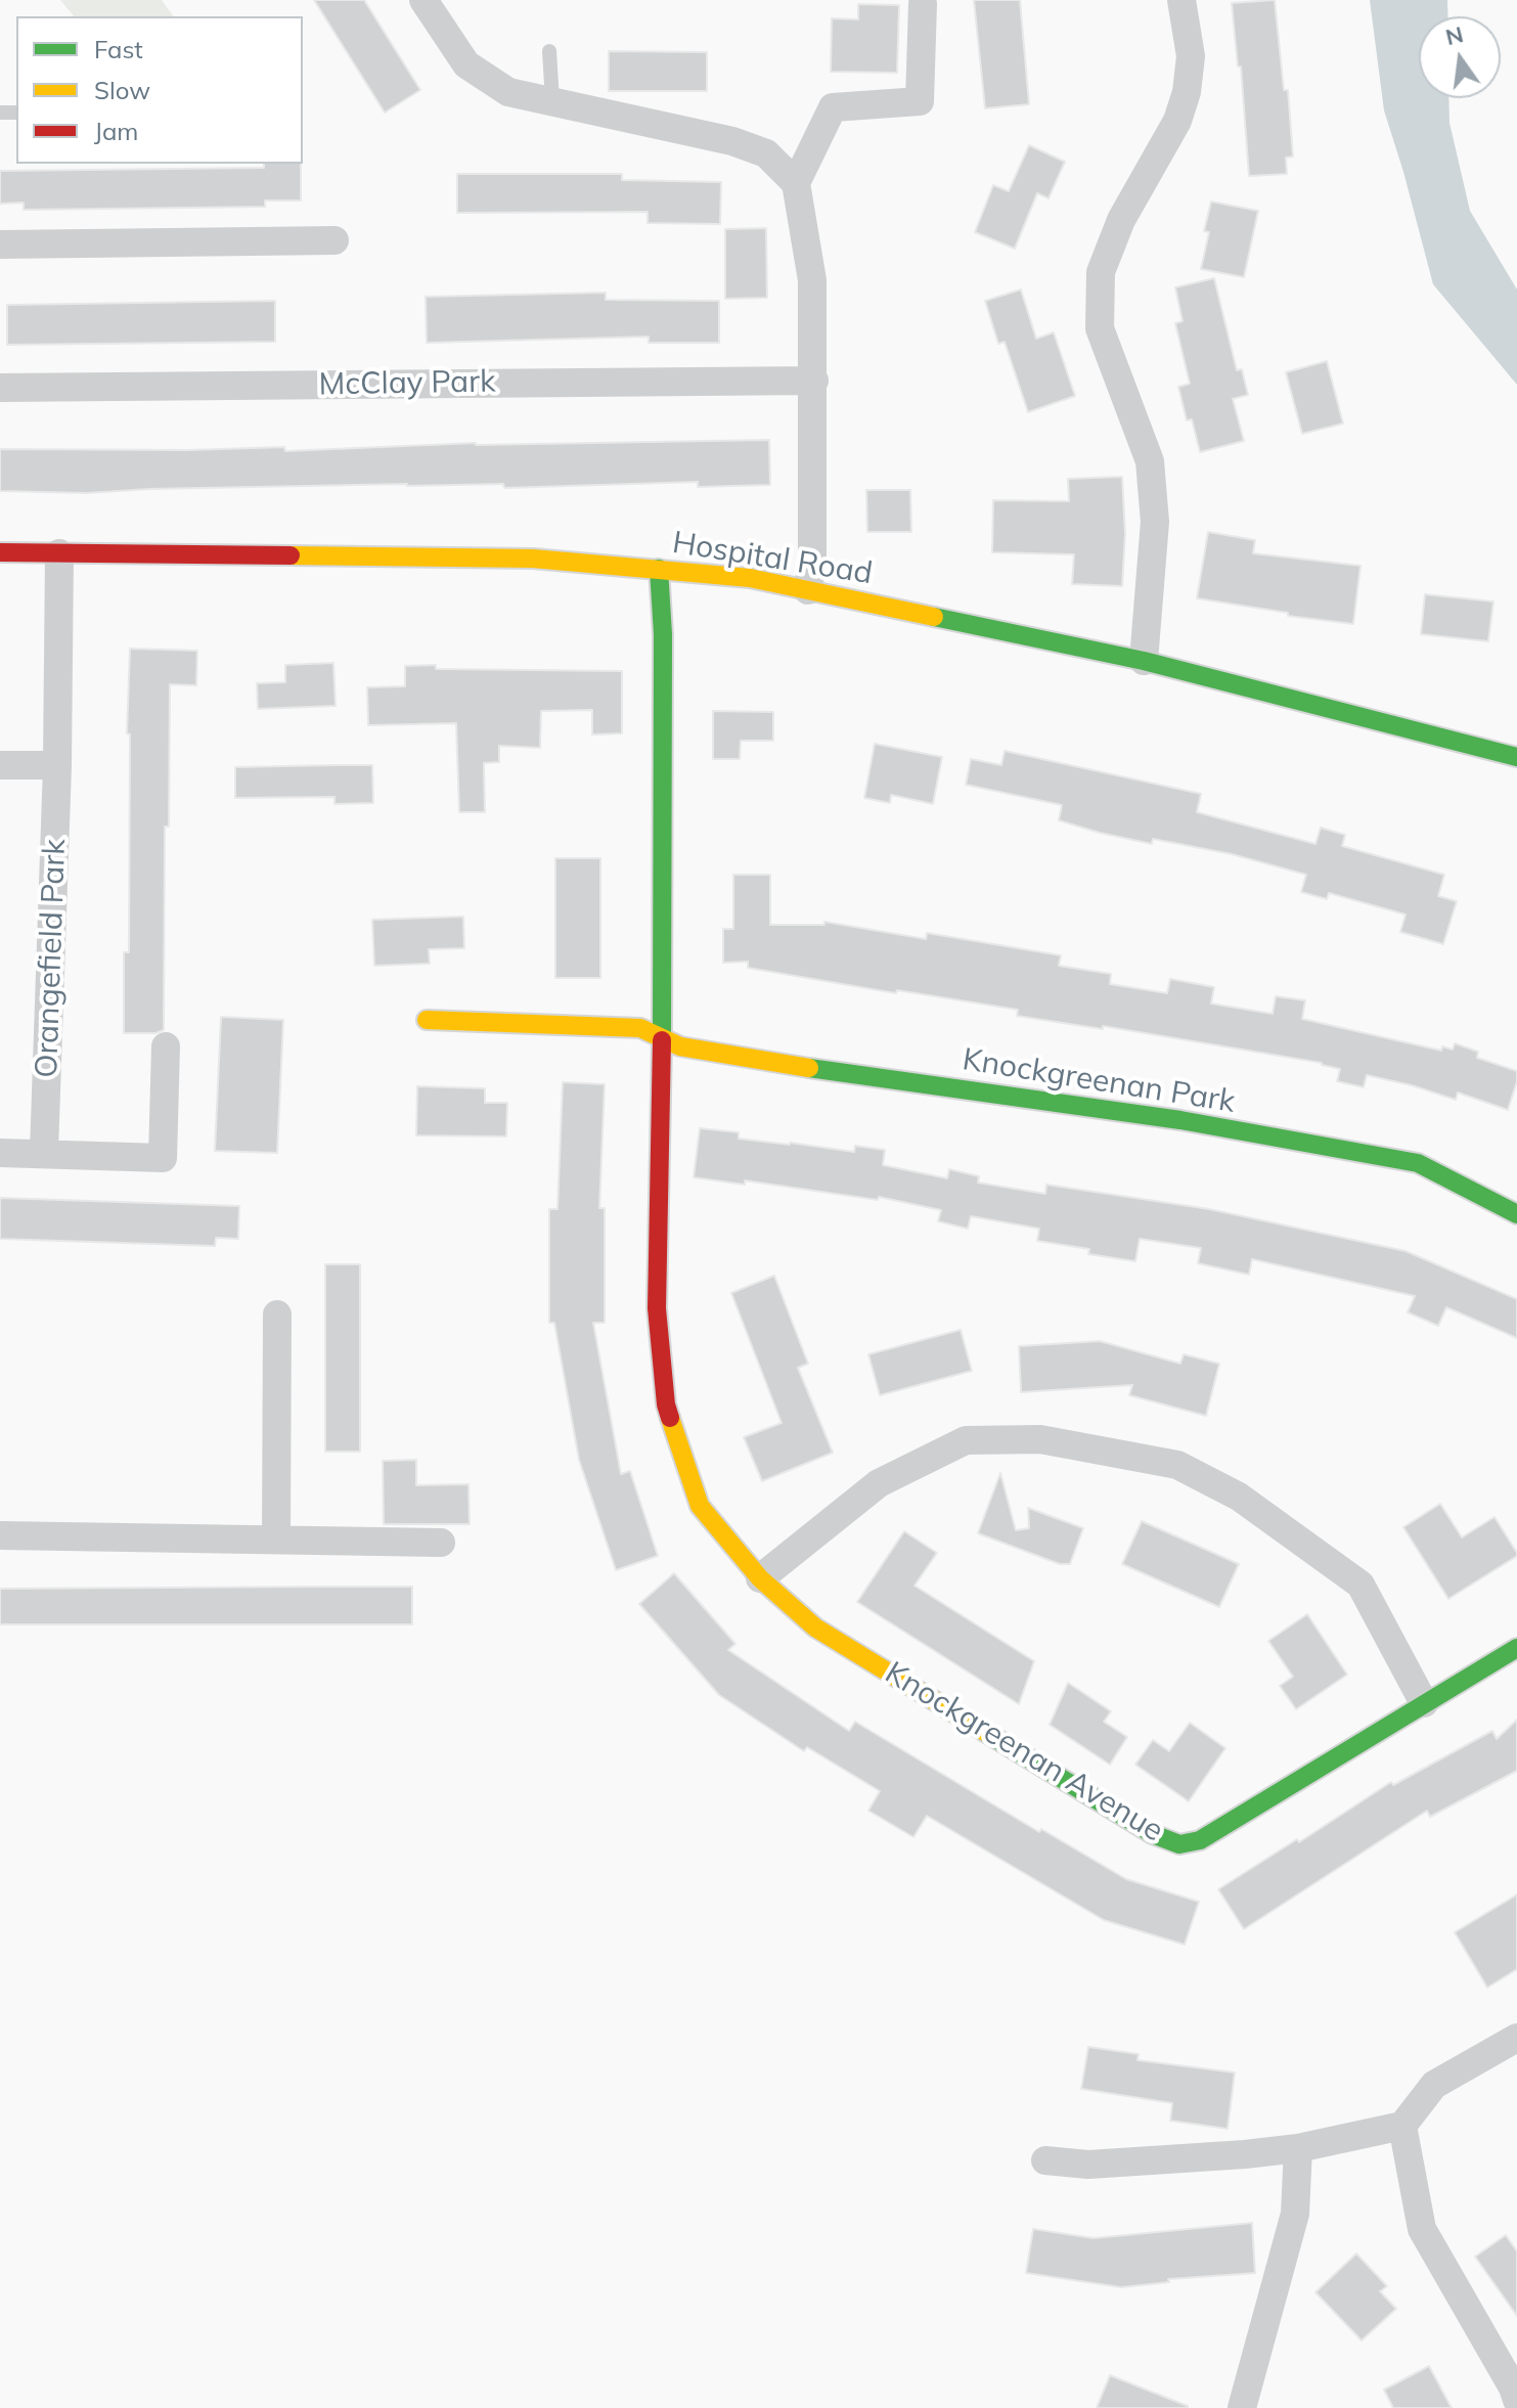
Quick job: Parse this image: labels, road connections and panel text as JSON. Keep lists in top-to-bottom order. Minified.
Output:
{"streets":{"street":["McClay Park","Hospital Road","Orangefield Park","Knockgreenan Park","Knockgreenan Avenue"]},"crossings":[["Hospital Road","Orangefield Park"],["Knockgreenan Park","Knockgreenan Avenue"]],"legend":["Fast","Slow","Jam"],"north":"top"}
